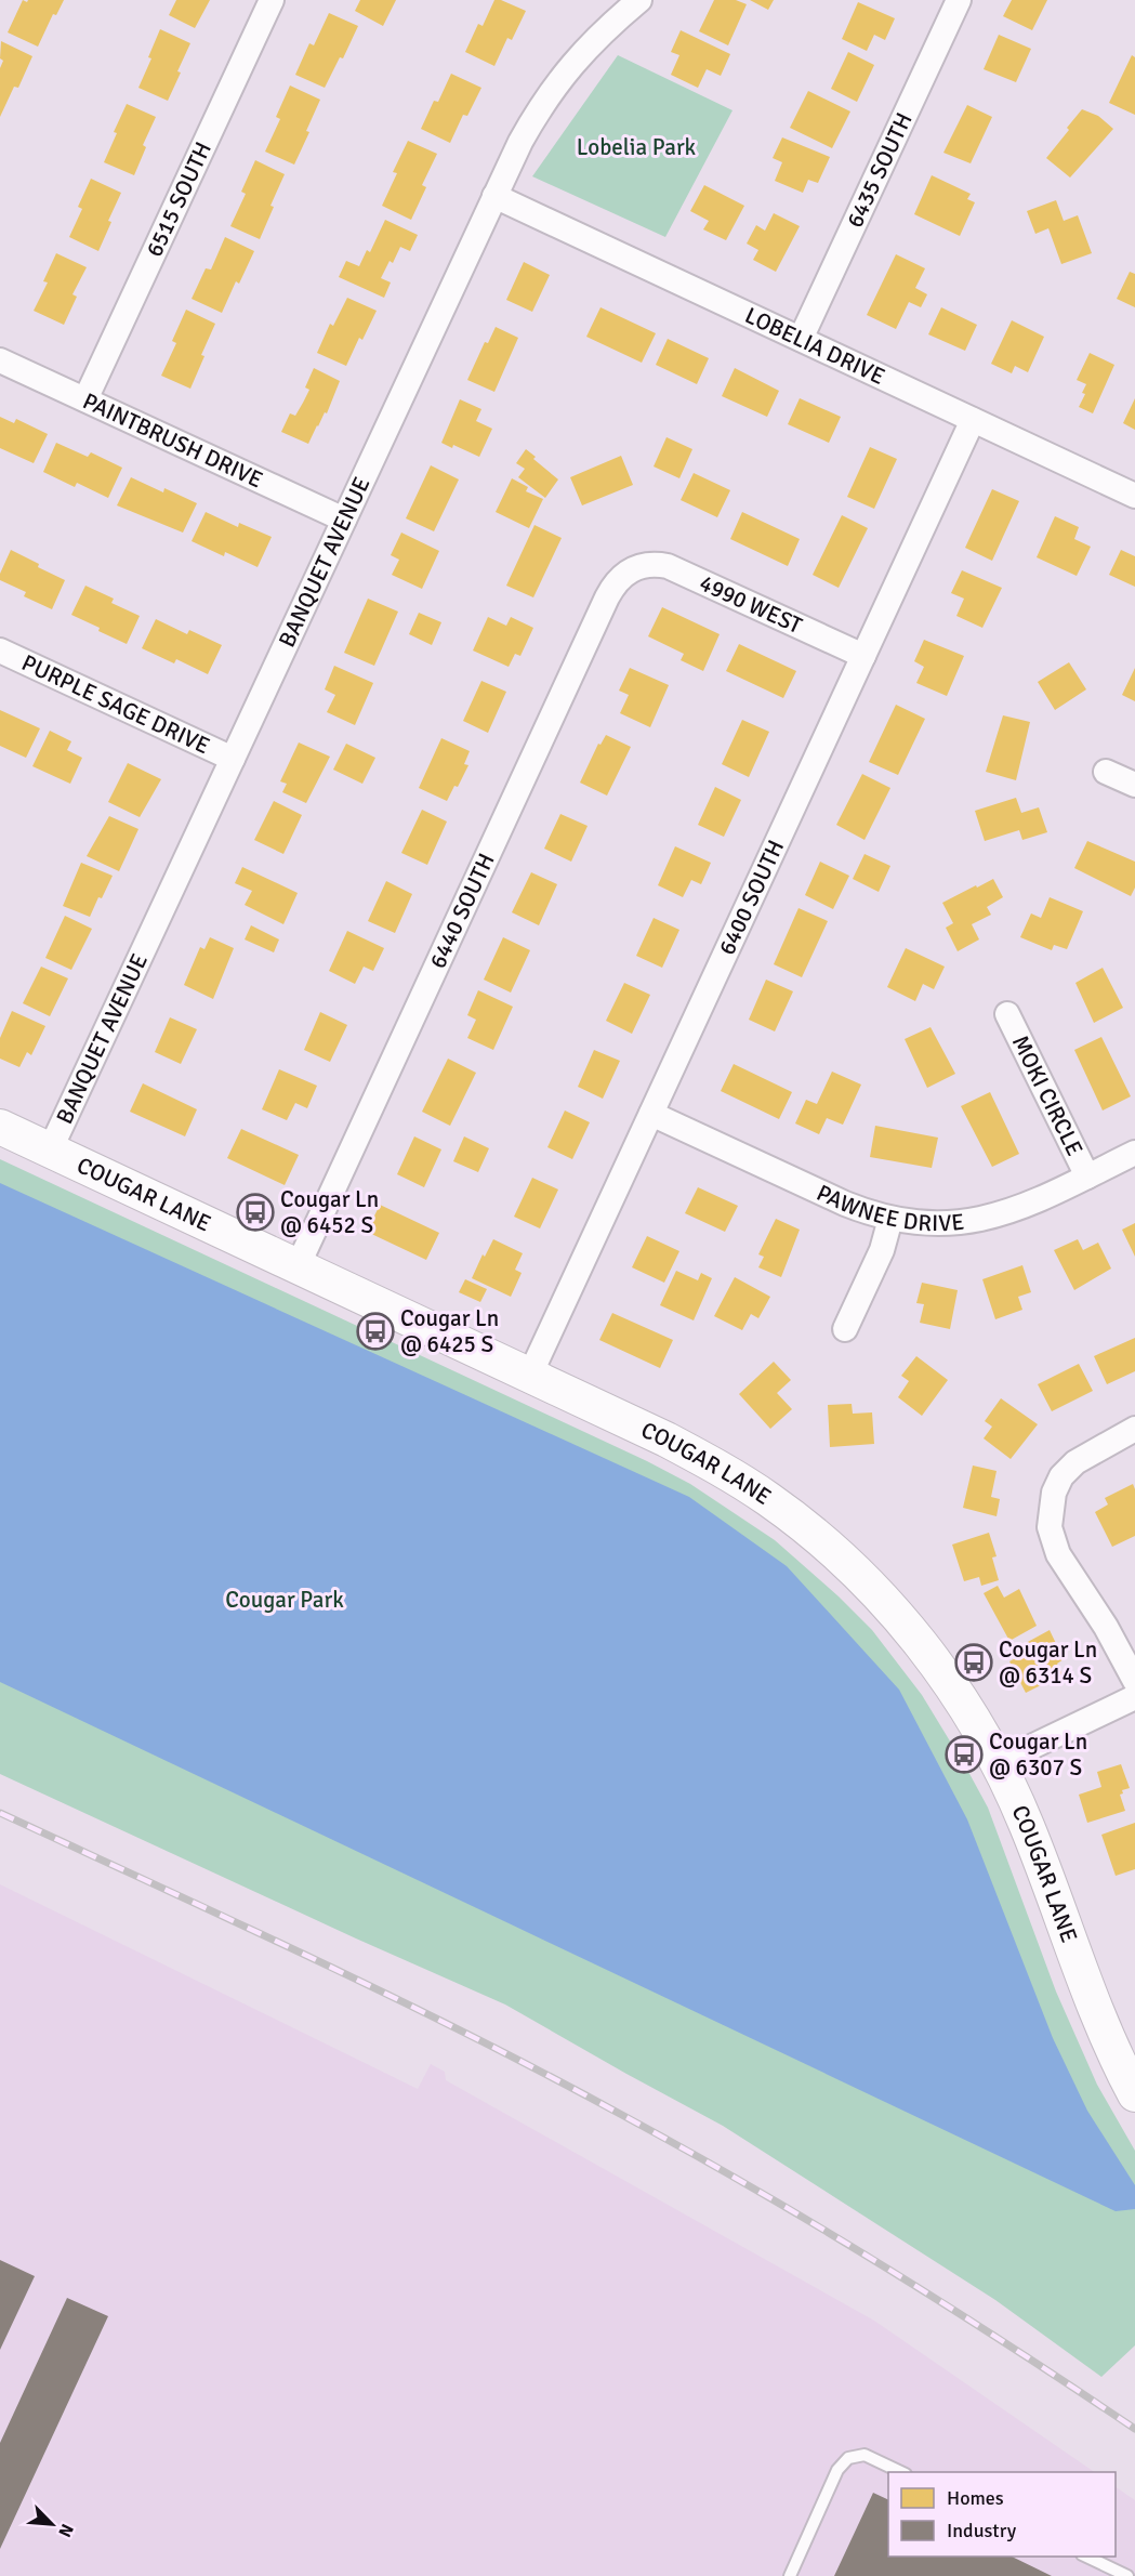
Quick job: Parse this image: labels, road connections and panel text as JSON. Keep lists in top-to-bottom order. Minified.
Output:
{"streets":{"main road":["COUGAR LANE"],"street":["6435 SOUTH","6515 SOUTH","LOBELIA DRIVE","PAINTBRUSH DRIVE","BANQUET AVENUE","4990 WEST","PURPLE SAGE DRIVE","6400 SOUTH","6440 SOUTH","MOKI CIRCLE","PAWNEE DRIVE"]},"crossings":[["6435 SOUTH","LOBELIA DRIVE"],["6515 SOUTH","PAINTBRUSH DRIVE"],["LOBELIA DRIVE","BANQUET AVENUE"],["LOBELIA DRIVE","6400 SOUTH"],["PAINTBRUSH DRIVE","BANQUET AVENUE"],["BANQUET AVENUE","PURPLE SAGE DRIVE"],["BANQUET AVENUE","COUGAR LANE"],["4990 WEST","6400 SOUTH"],["4990 WEST","6440 SOUTH"],["6400 SOUTH","COUGAR LANE"],["6400 SOUTH","PAWNEE DRIVE"],["6440 SOUTH","COUGAR LANE"],["MOKI CIRCLE","PAWNEE DRIVE"]],"parks":["Lobelia Park","Cougar Park"],"places":{"bus stop":["Cougar Ln @ 6452 S","Cougar Ln @ 6425 S","Cougar Ln @ 6314 S","Cougar Ln @ 6307 S"]},"legend":["Homes","Industry"],"north":"bottom right"}
